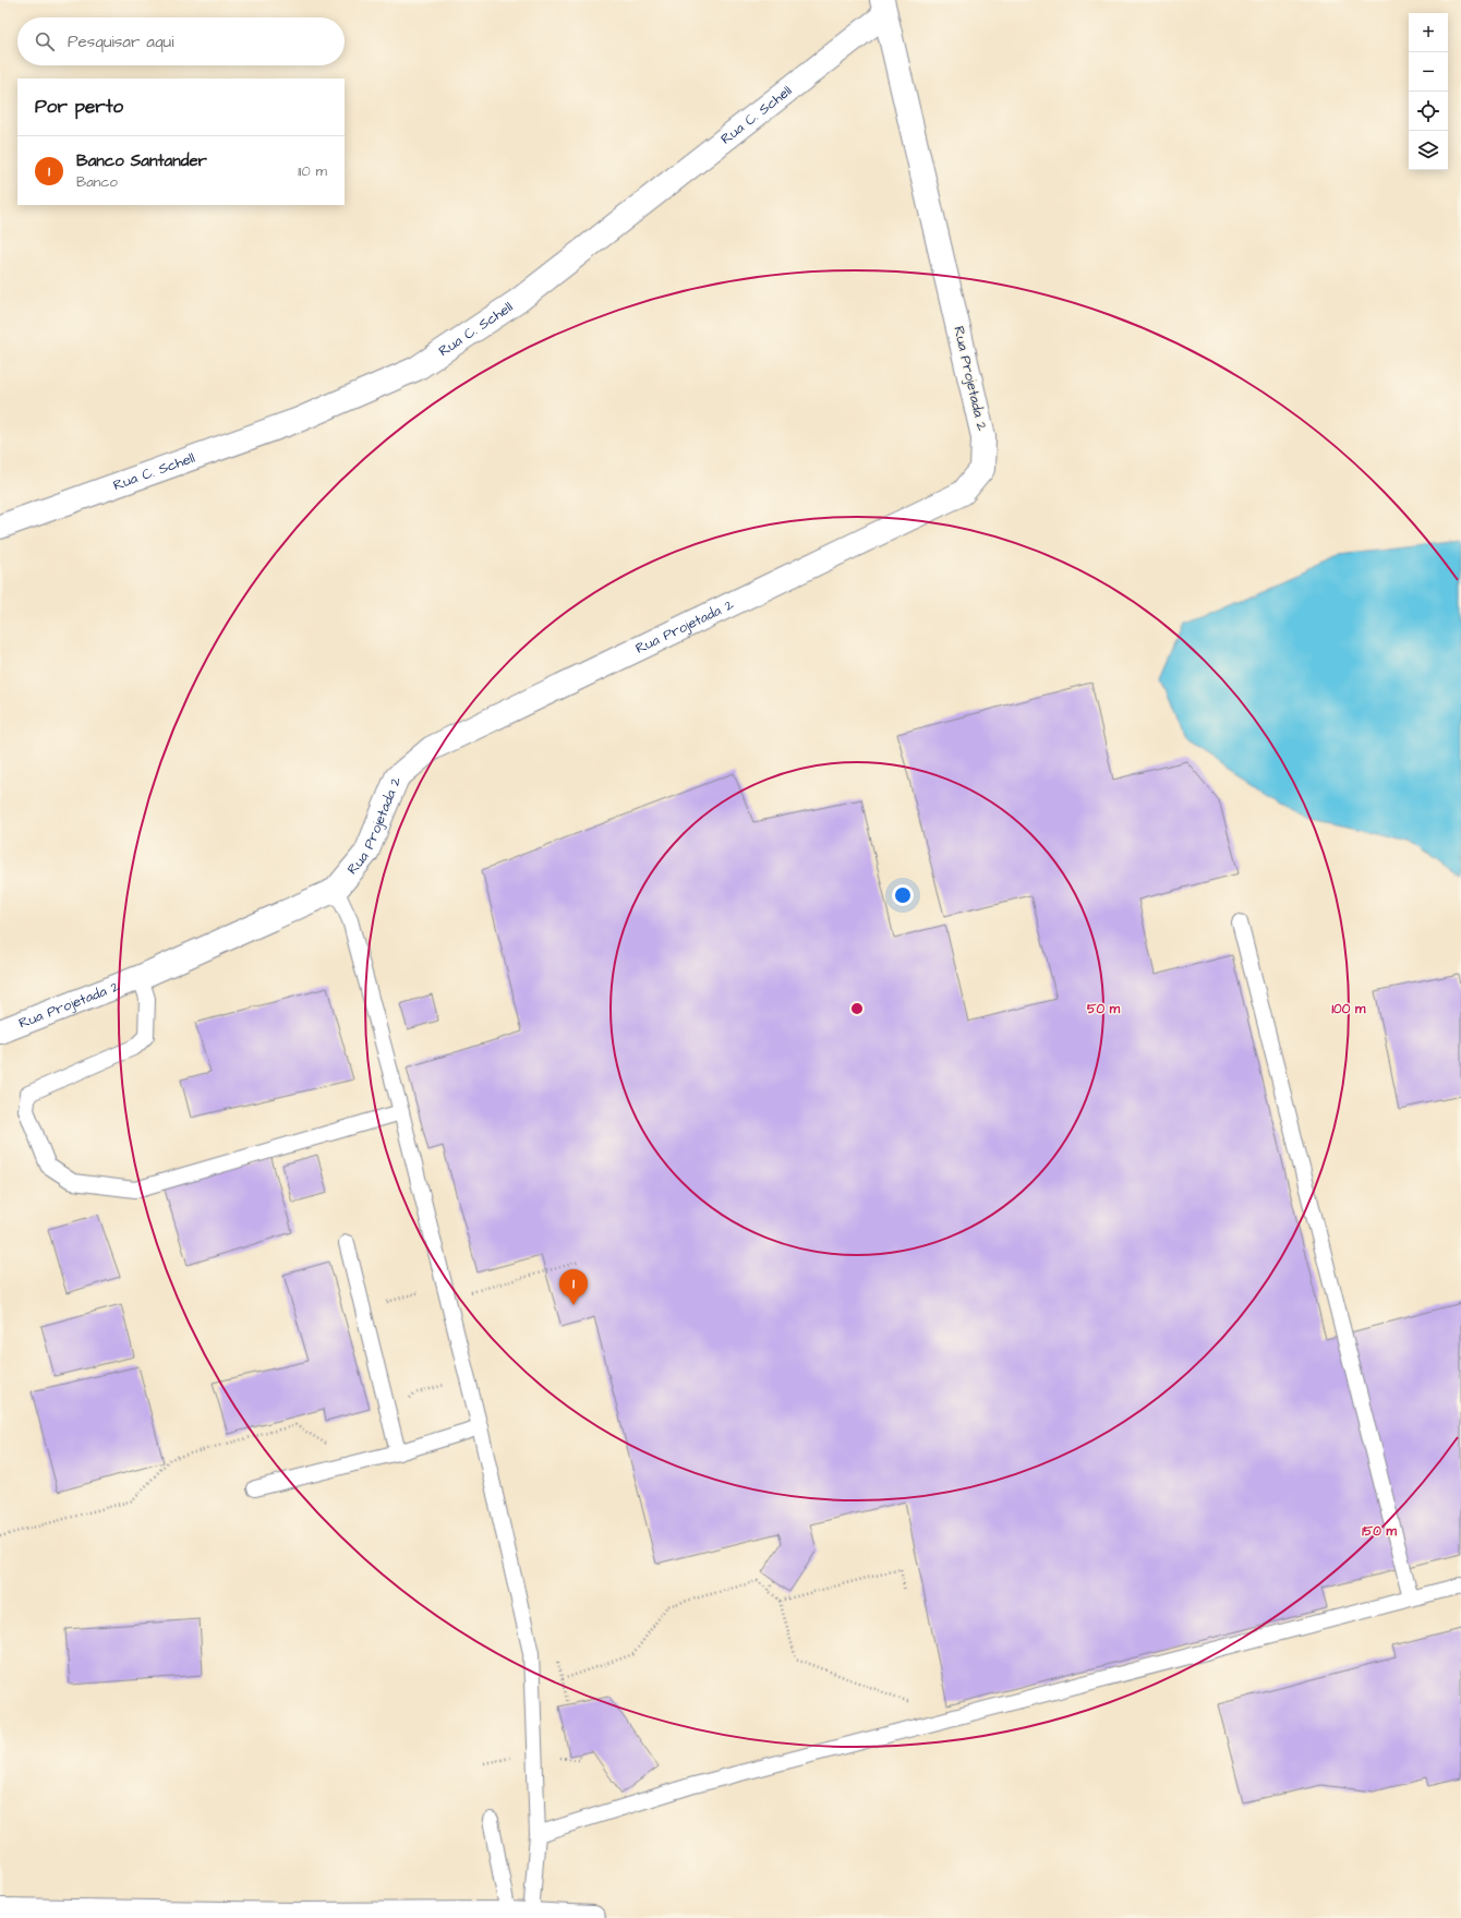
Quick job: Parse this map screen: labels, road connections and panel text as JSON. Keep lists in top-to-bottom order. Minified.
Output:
{"streets":{"street":["Rua C. Schell","Rua Projetada 2"]},"crossings":[["Rua C. Schell","Rua Projetada 2"]],"page":{"map_buttons":["+","−"],"search":"Pesquisar aqui","heading":"Por perto","list":[{"mark":"1","name":"Banco Santander","note":"Banco","value":"110 m"}],"pins":"1"},"rings":["50 m","100 m","150 m"]}
